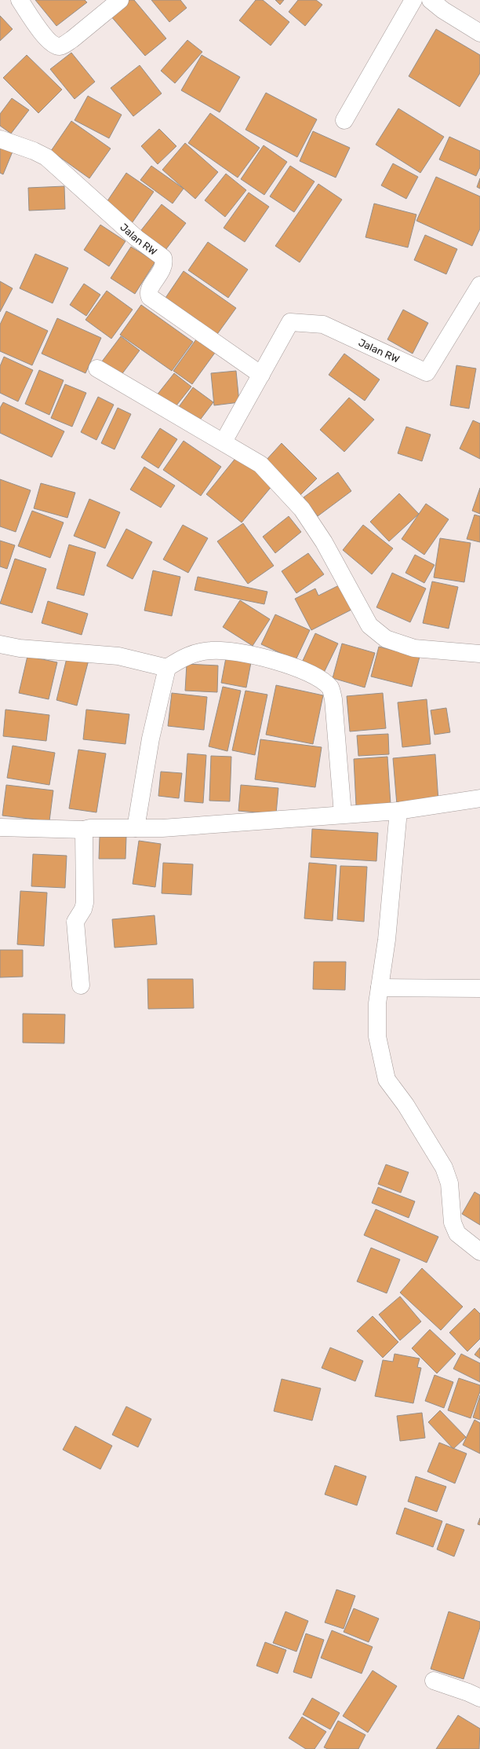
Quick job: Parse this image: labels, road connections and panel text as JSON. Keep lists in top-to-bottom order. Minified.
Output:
{"streets":{"street":["Jalan RW"]}}
